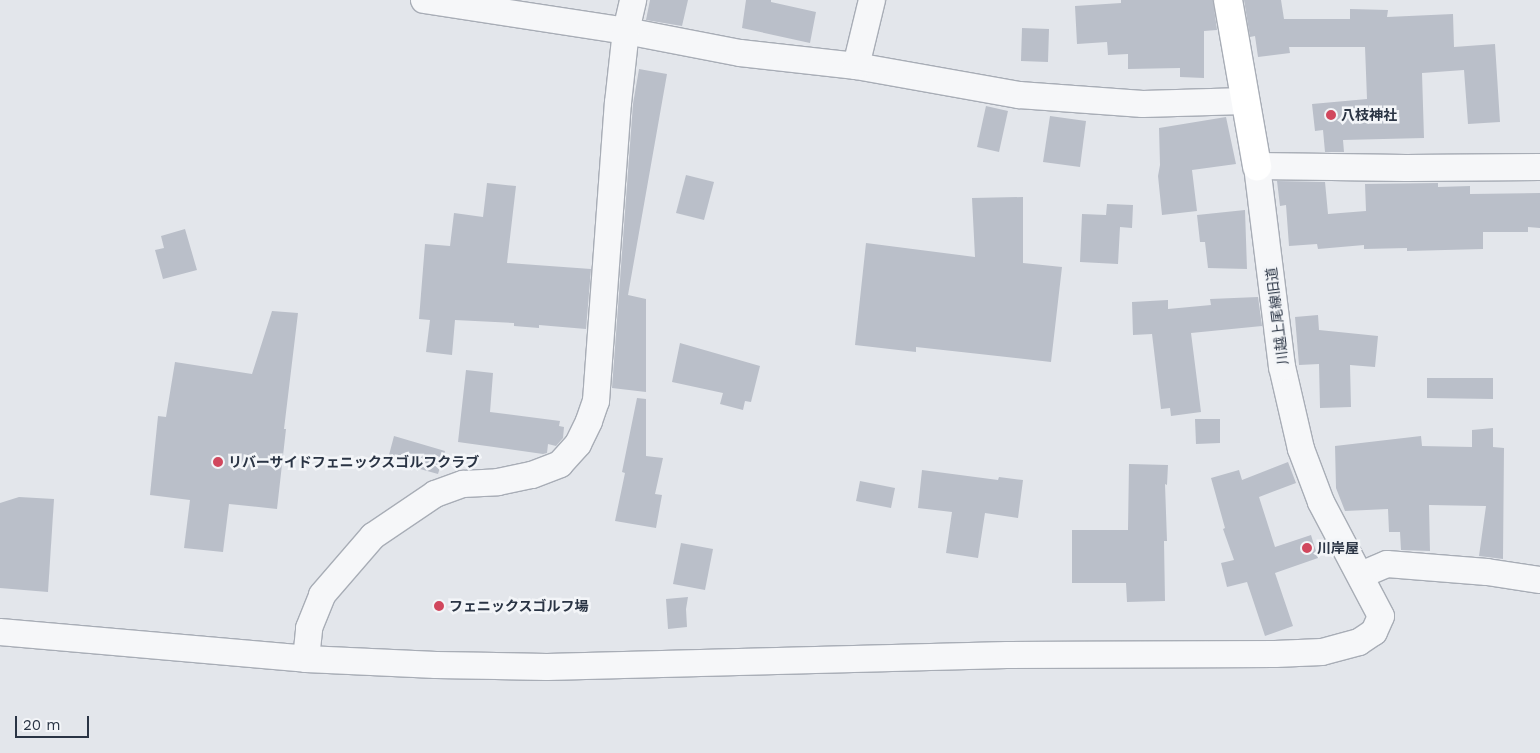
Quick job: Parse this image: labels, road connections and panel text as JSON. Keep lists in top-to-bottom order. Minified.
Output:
{"streets":{"street":["川越上尾線旧道"]},"places":["八枝神社","リバーサイドフェニックスゴルフクラブ","川岸屋","フェニックスゴルフ場"],"scale_bar":"20 m"}
